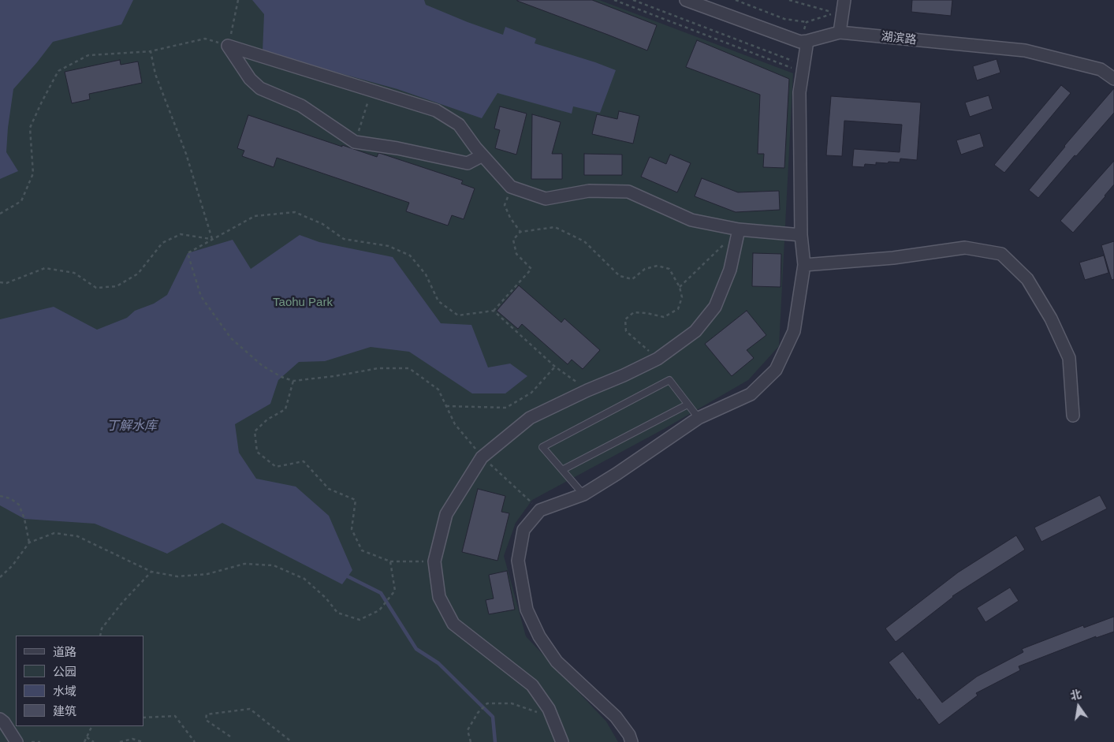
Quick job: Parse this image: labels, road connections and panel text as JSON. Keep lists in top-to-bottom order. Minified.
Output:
{"streets":{"street":["湖滨路"]},"water":["丁解水库"],"parks":["Taohu Park"],"legend":["道路","公园","水域","建筑"],"north":"top"}
